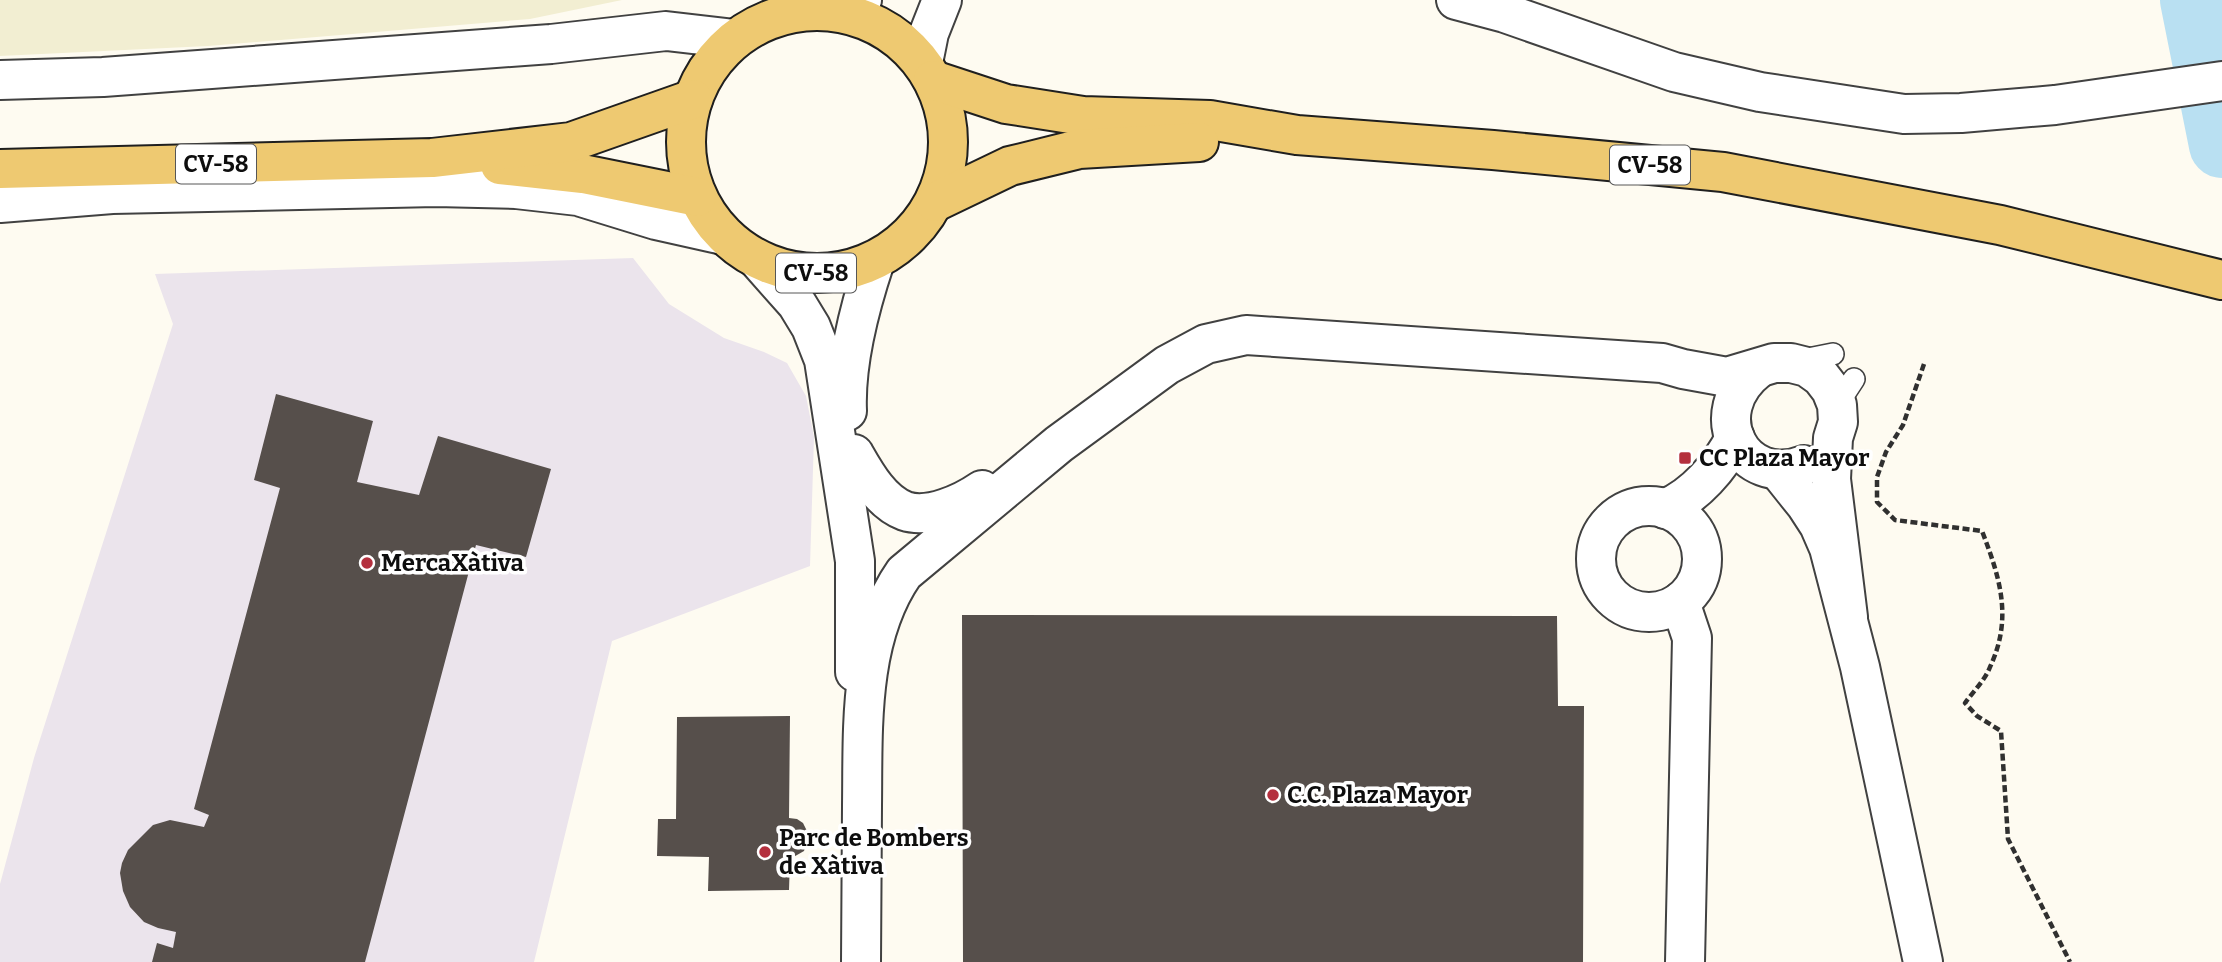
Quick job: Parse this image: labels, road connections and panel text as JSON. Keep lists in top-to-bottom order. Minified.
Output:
{"streets":{"main road":["CV-58"]},"places":{"transit":["CC Plaza Mayor"],"other":["MercaXàtiva","C.C. Plaza Mayor","Parc de Bombers de Xàtiva"]}}
